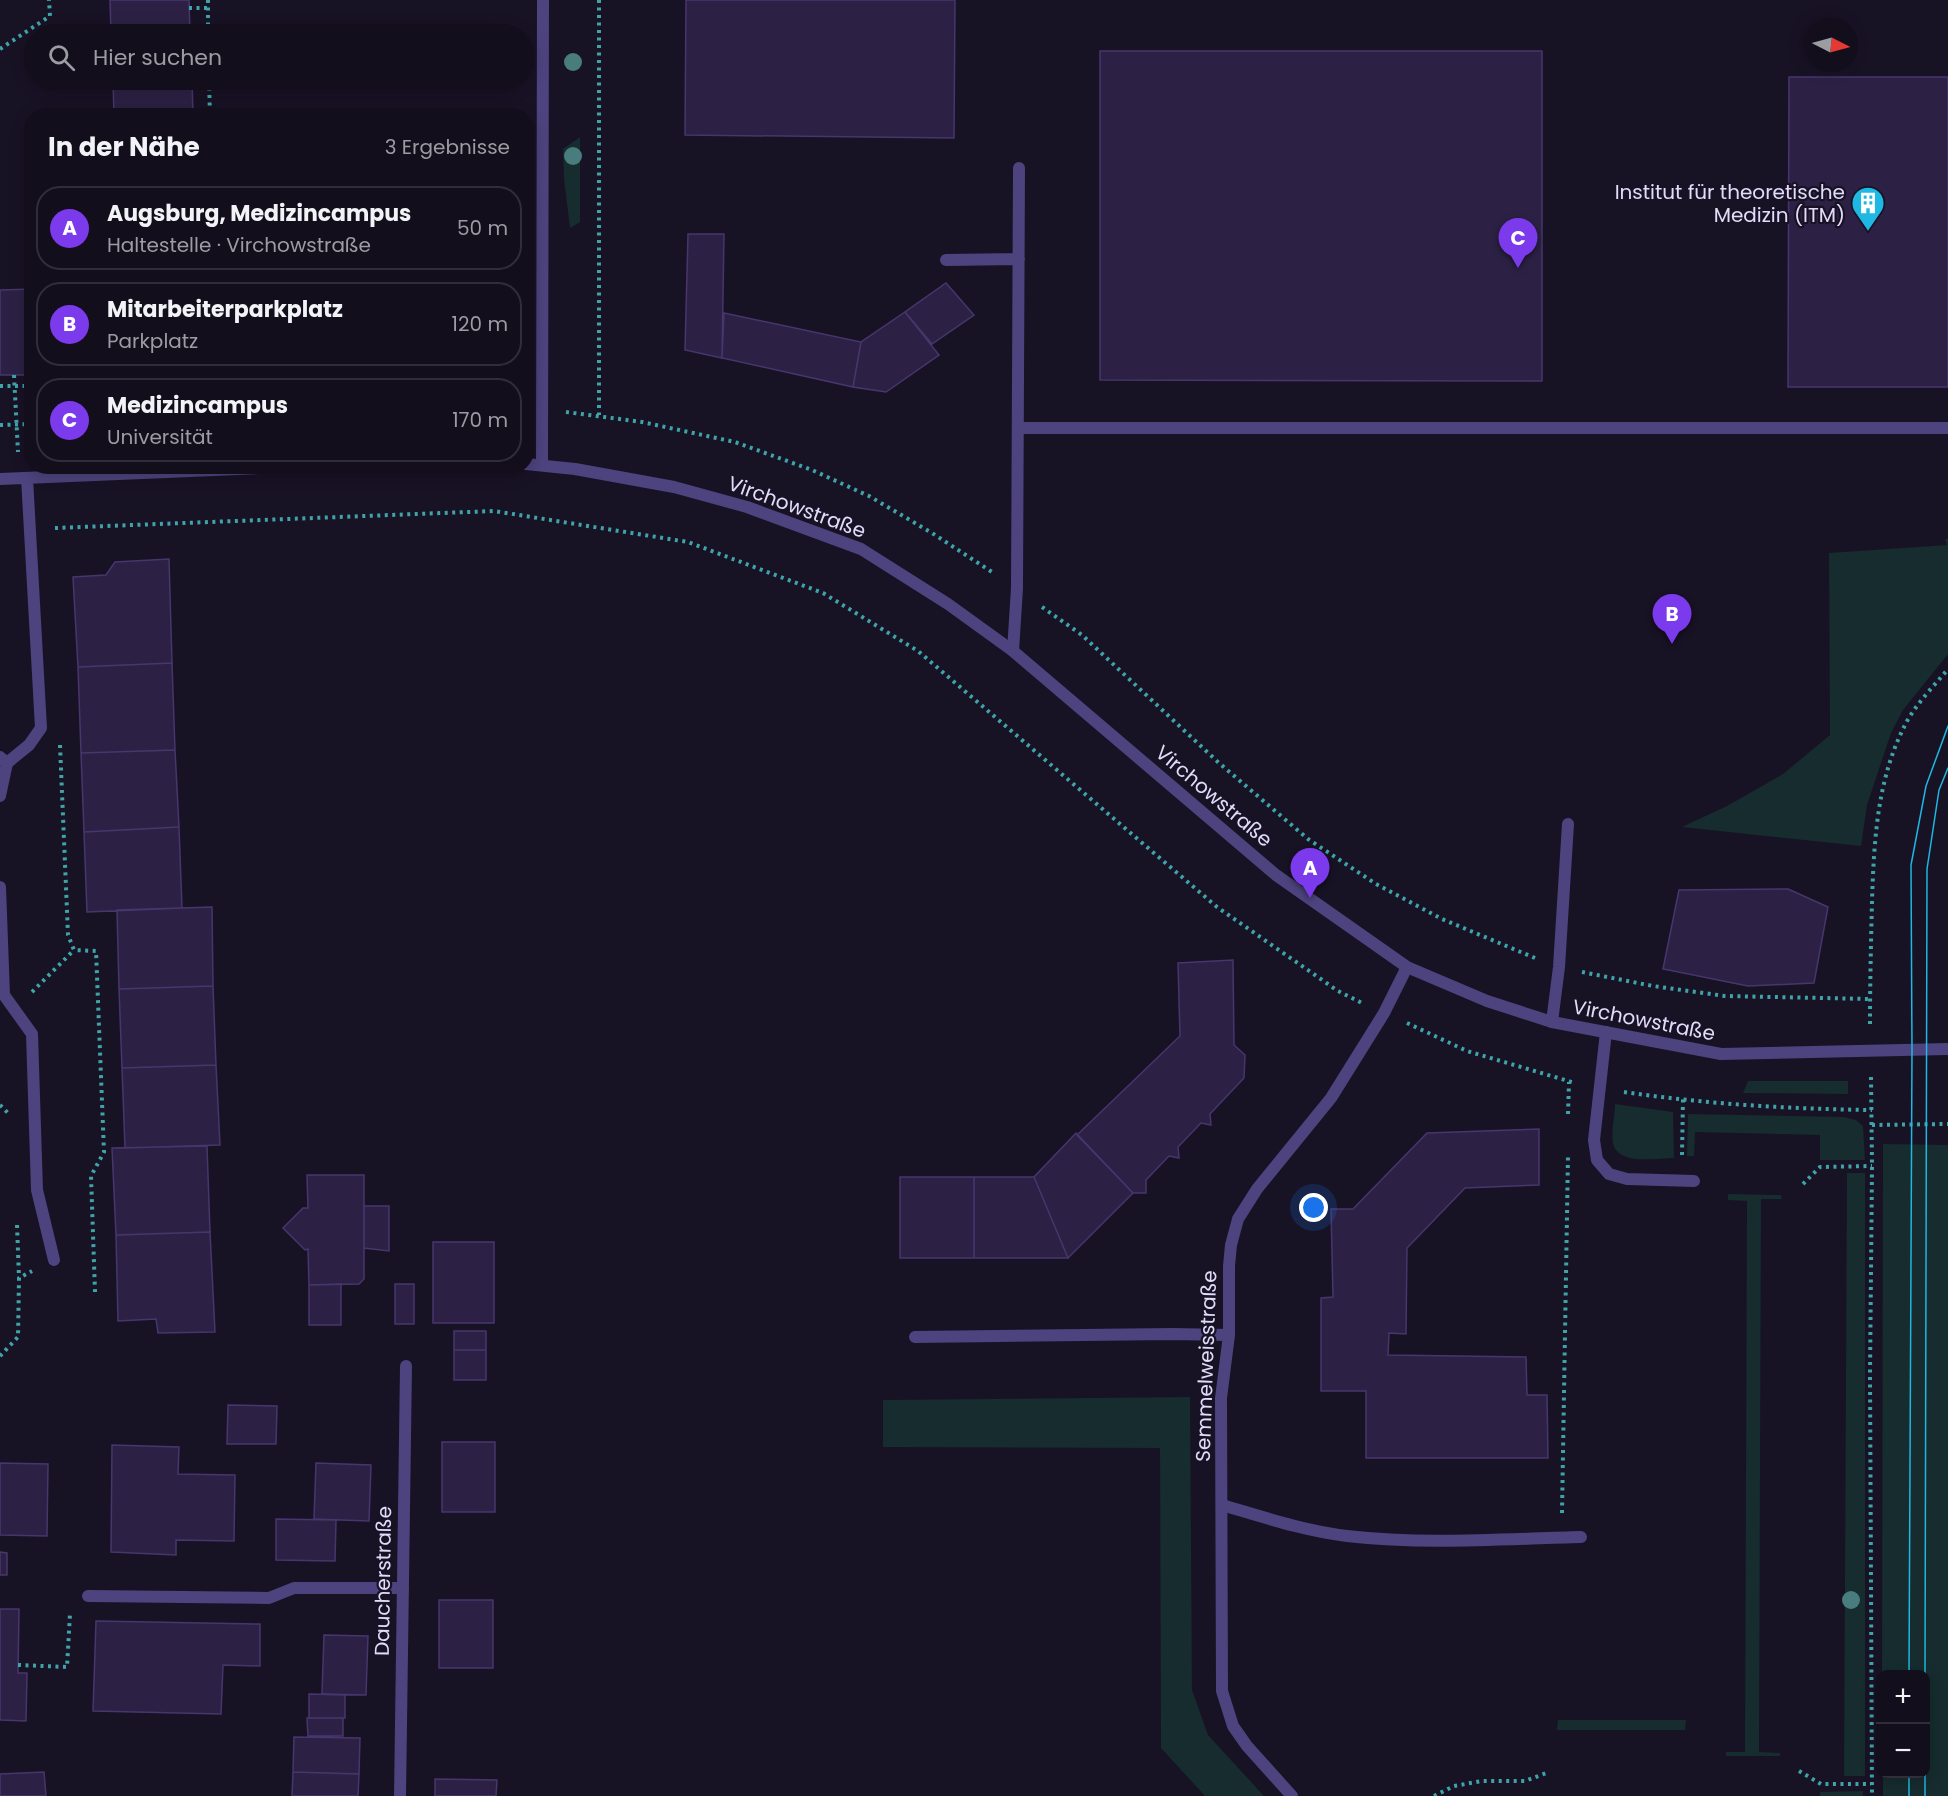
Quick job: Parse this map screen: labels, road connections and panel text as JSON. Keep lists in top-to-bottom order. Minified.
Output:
{"streets":{"street":["Virchowstraße","Semmelweisstraße","Daucherstraße"]},"crossings":[["Virchowstraße","Semmelweisstraße"]],"places":{"building":["Institut für theoretische Medizin (ITM)"]},"north":"right","page":{"search":"Hier suchen","heading":["In der Nähe","3 Ergebnisse"],"list":[{"mark":"A","name":"Augsburg, Medizincampus","note":"Haltestelle · Virchowstraße","value":"50 m"},{"mark":"B","name":"Mitarbeiterparkplatz","note":"Parkplatz","value":"120 m"},{"mark":"C","name":"Medizincampus","note":"Universität","value":"170 m"}],"pins":["C","B","A"],"map_buttons":["+","−"]}}
